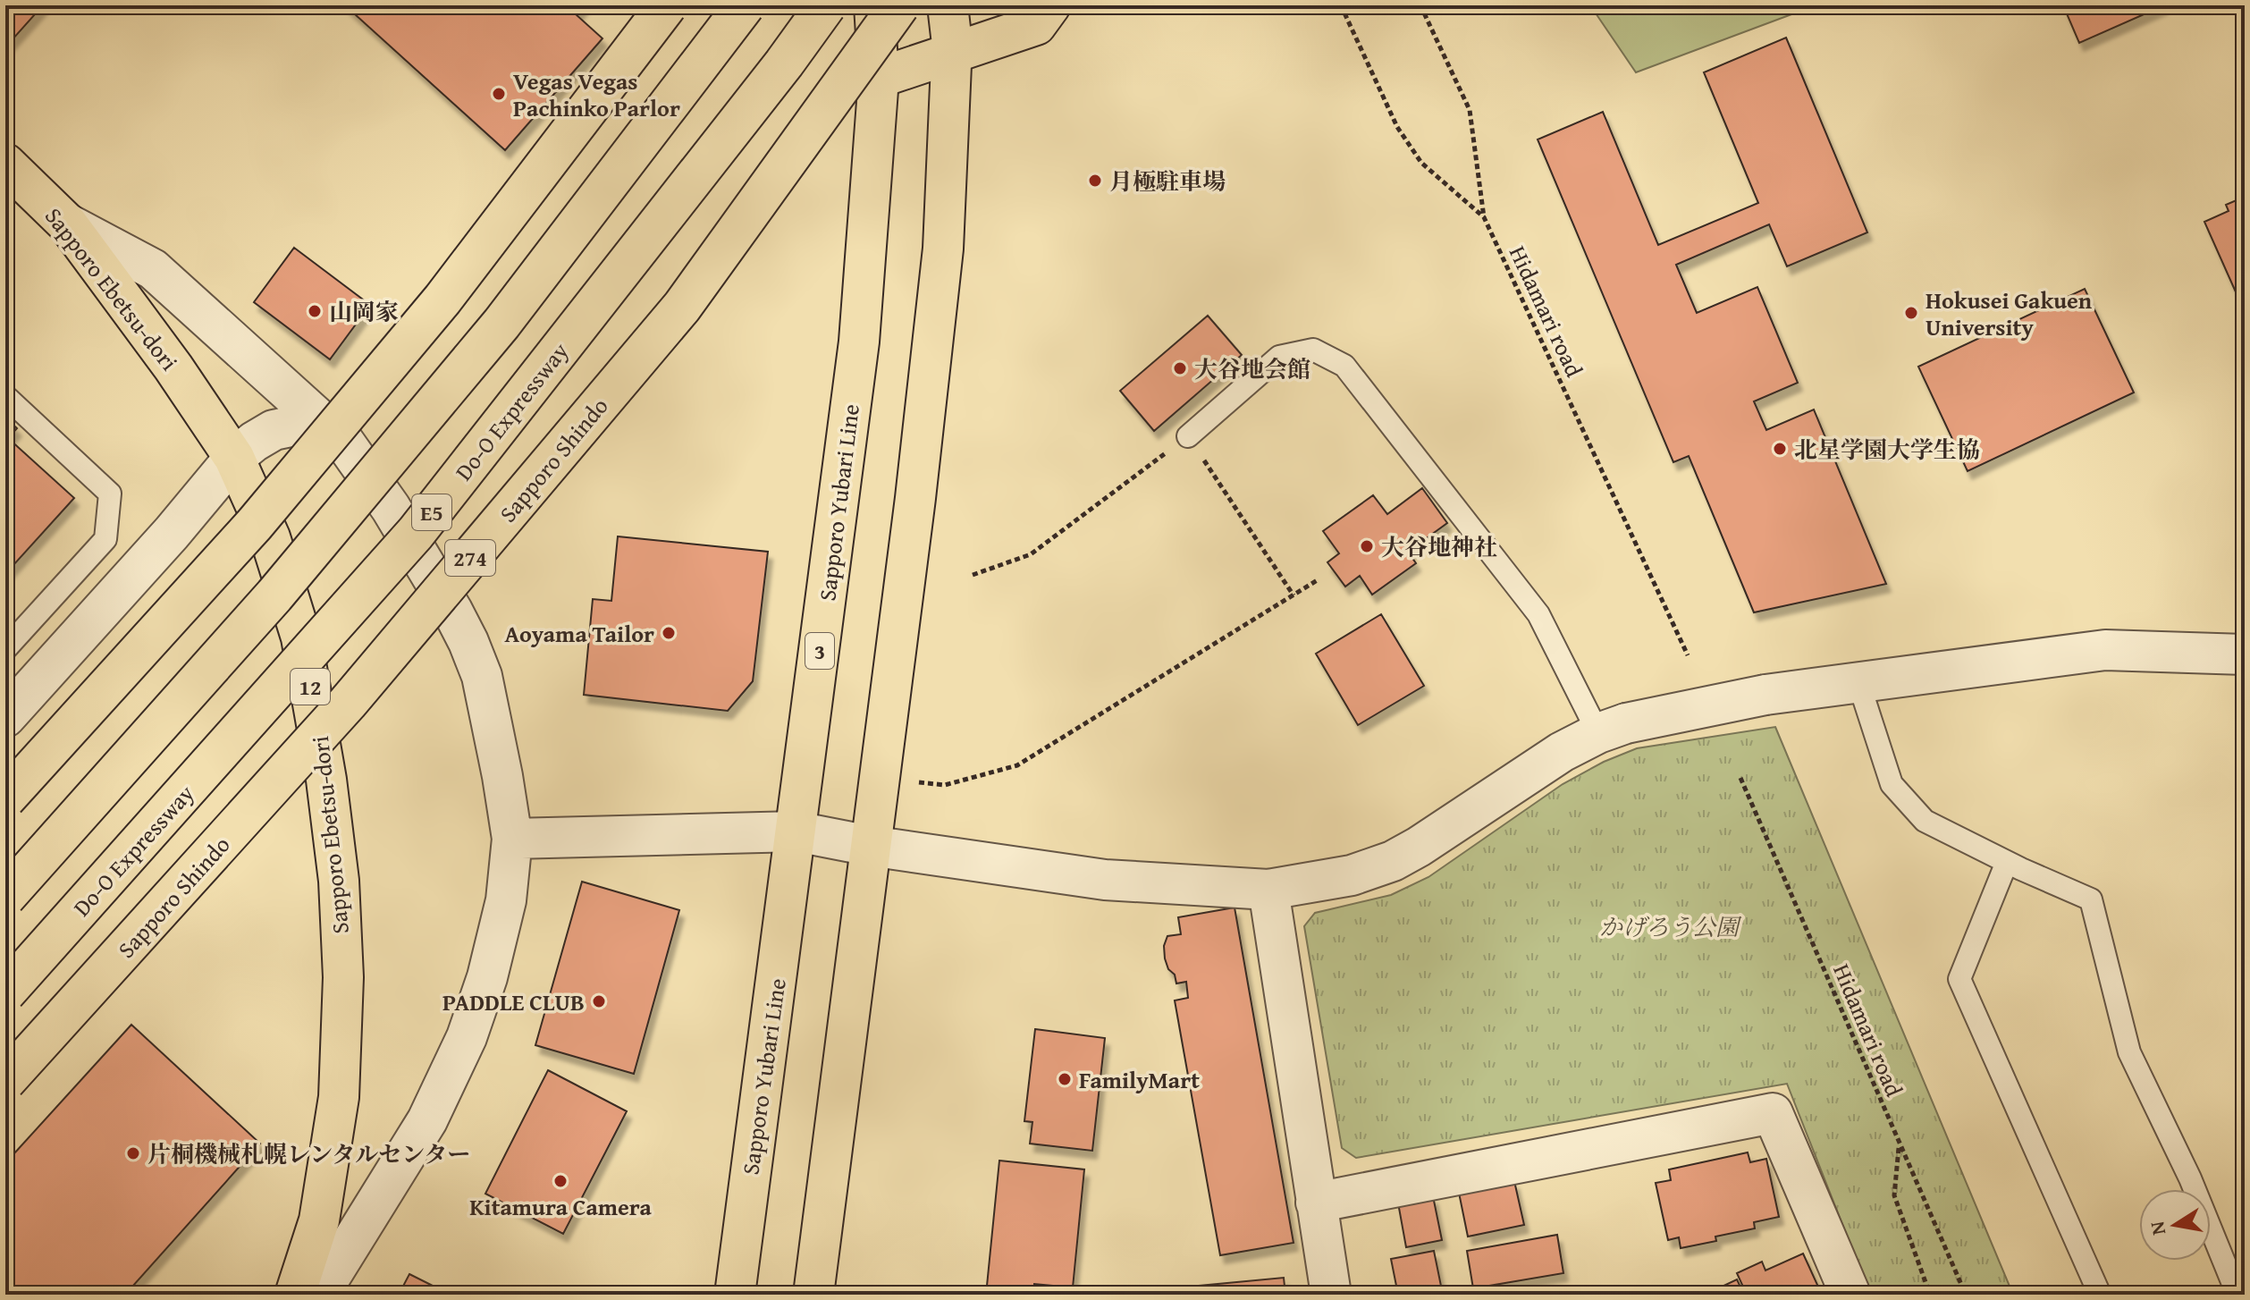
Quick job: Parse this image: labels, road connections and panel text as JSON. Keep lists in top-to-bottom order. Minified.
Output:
{"streets":{"main road":["Sapporo Ebetsu-dori","Do-O Expressway","Sapporo Shindo","Sapporo Yubari Line","E5","274","3","12"],"path":["Hidamari road"]},"parks":["かげろう公園"],"places":["Vegas Vegas Pachinko Parlor","月極駐車場","山岡家","Hokusei Gakuen University","大谷地会館","北星学園大学生協","大谷地神社","Aoyama Tailor","PADDLE CLUB","FamilyMart","片桐機械札幌レンタルセンター","Kitamura Camera"],"north":"left"}
